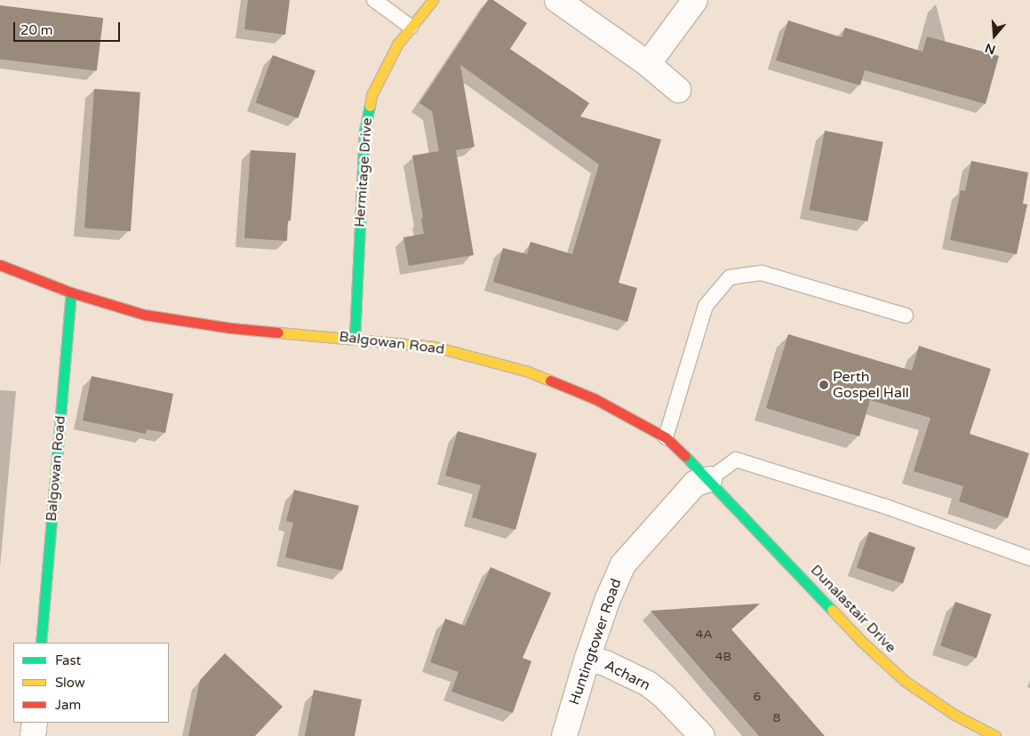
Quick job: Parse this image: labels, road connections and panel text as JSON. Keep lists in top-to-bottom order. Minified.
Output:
{"streets":{"street":["Hermitage Drive","Balgowan Road","Dunalastair Drive","Huntingtower Road","Acharn"]},"crossings":[["Hermitage Drive","Balgowan Road"],["Balgowan Road","Dunalastair Drive"],["Balgowan Road","Huntingtower Road"],["Dunalastair Drive","Huntingtower Road"],["Huntingtower Road","Acharn"]],"places":["Perth Gospel Hall"],"house_numbers":["4A","4B","6","8"],"legend":["Fast","Slow","Jam"],"scale_bar":"20 m","north":"bottom"}
